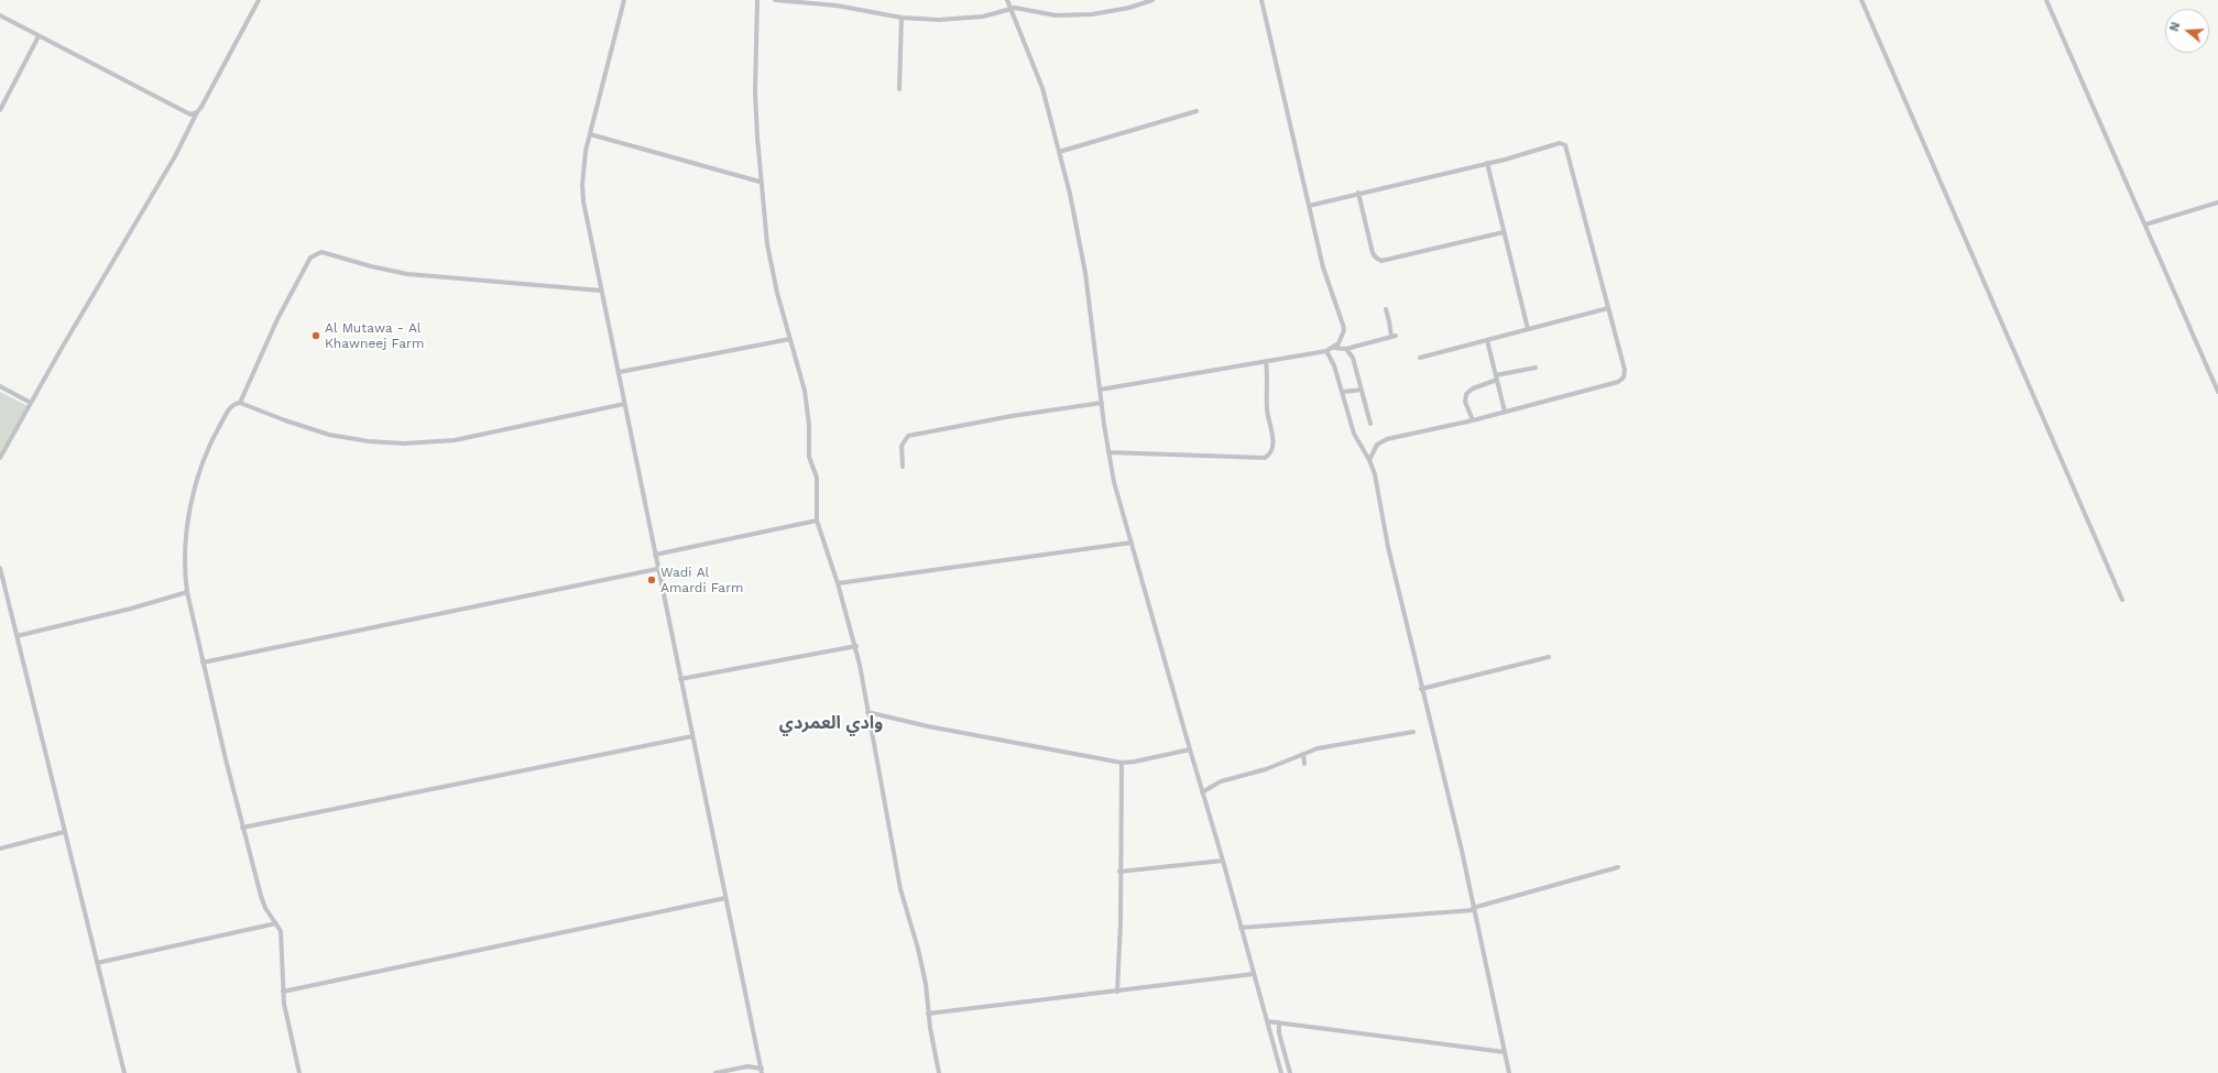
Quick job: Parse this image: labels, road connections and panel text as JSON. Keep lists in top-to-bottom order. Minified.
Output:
{"districts":["وادي العمردي"],"places":["Al Mutawa - Al Khawneej Farm","Wadi Al Amardi Farm"],"north":"left"}
